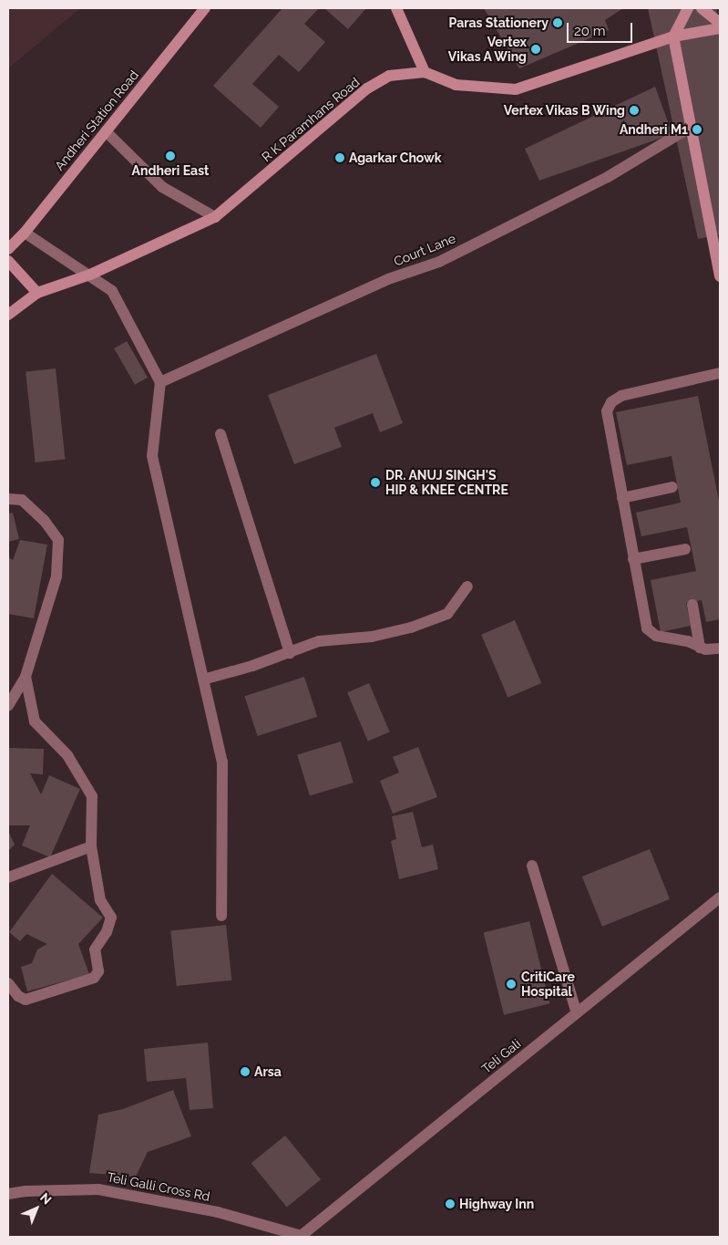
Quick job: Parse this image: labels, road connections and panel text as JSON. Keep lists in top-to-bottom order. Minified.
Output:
{"streets":{"main road":["R K Paramhans Road","Andheri Station Road"],"street":["Court Lane","Teli Gali","Teli Galli Cross Rd"]},"crossings":[["Teli Gali","Teli Galli Cross Rd"]],"places":["Paras Stationery","Vertex Vikas A Wing","Vertex Vikas B Wing","Andheri M1","Andheri East","Agarkar Chowk","DR. ANUJ SINGH'S HIP & KNEE CENTRE","CritiCare Hospital","Arsa","Highway Inn"],"scale_bar":"20 m","north":"top right"}
